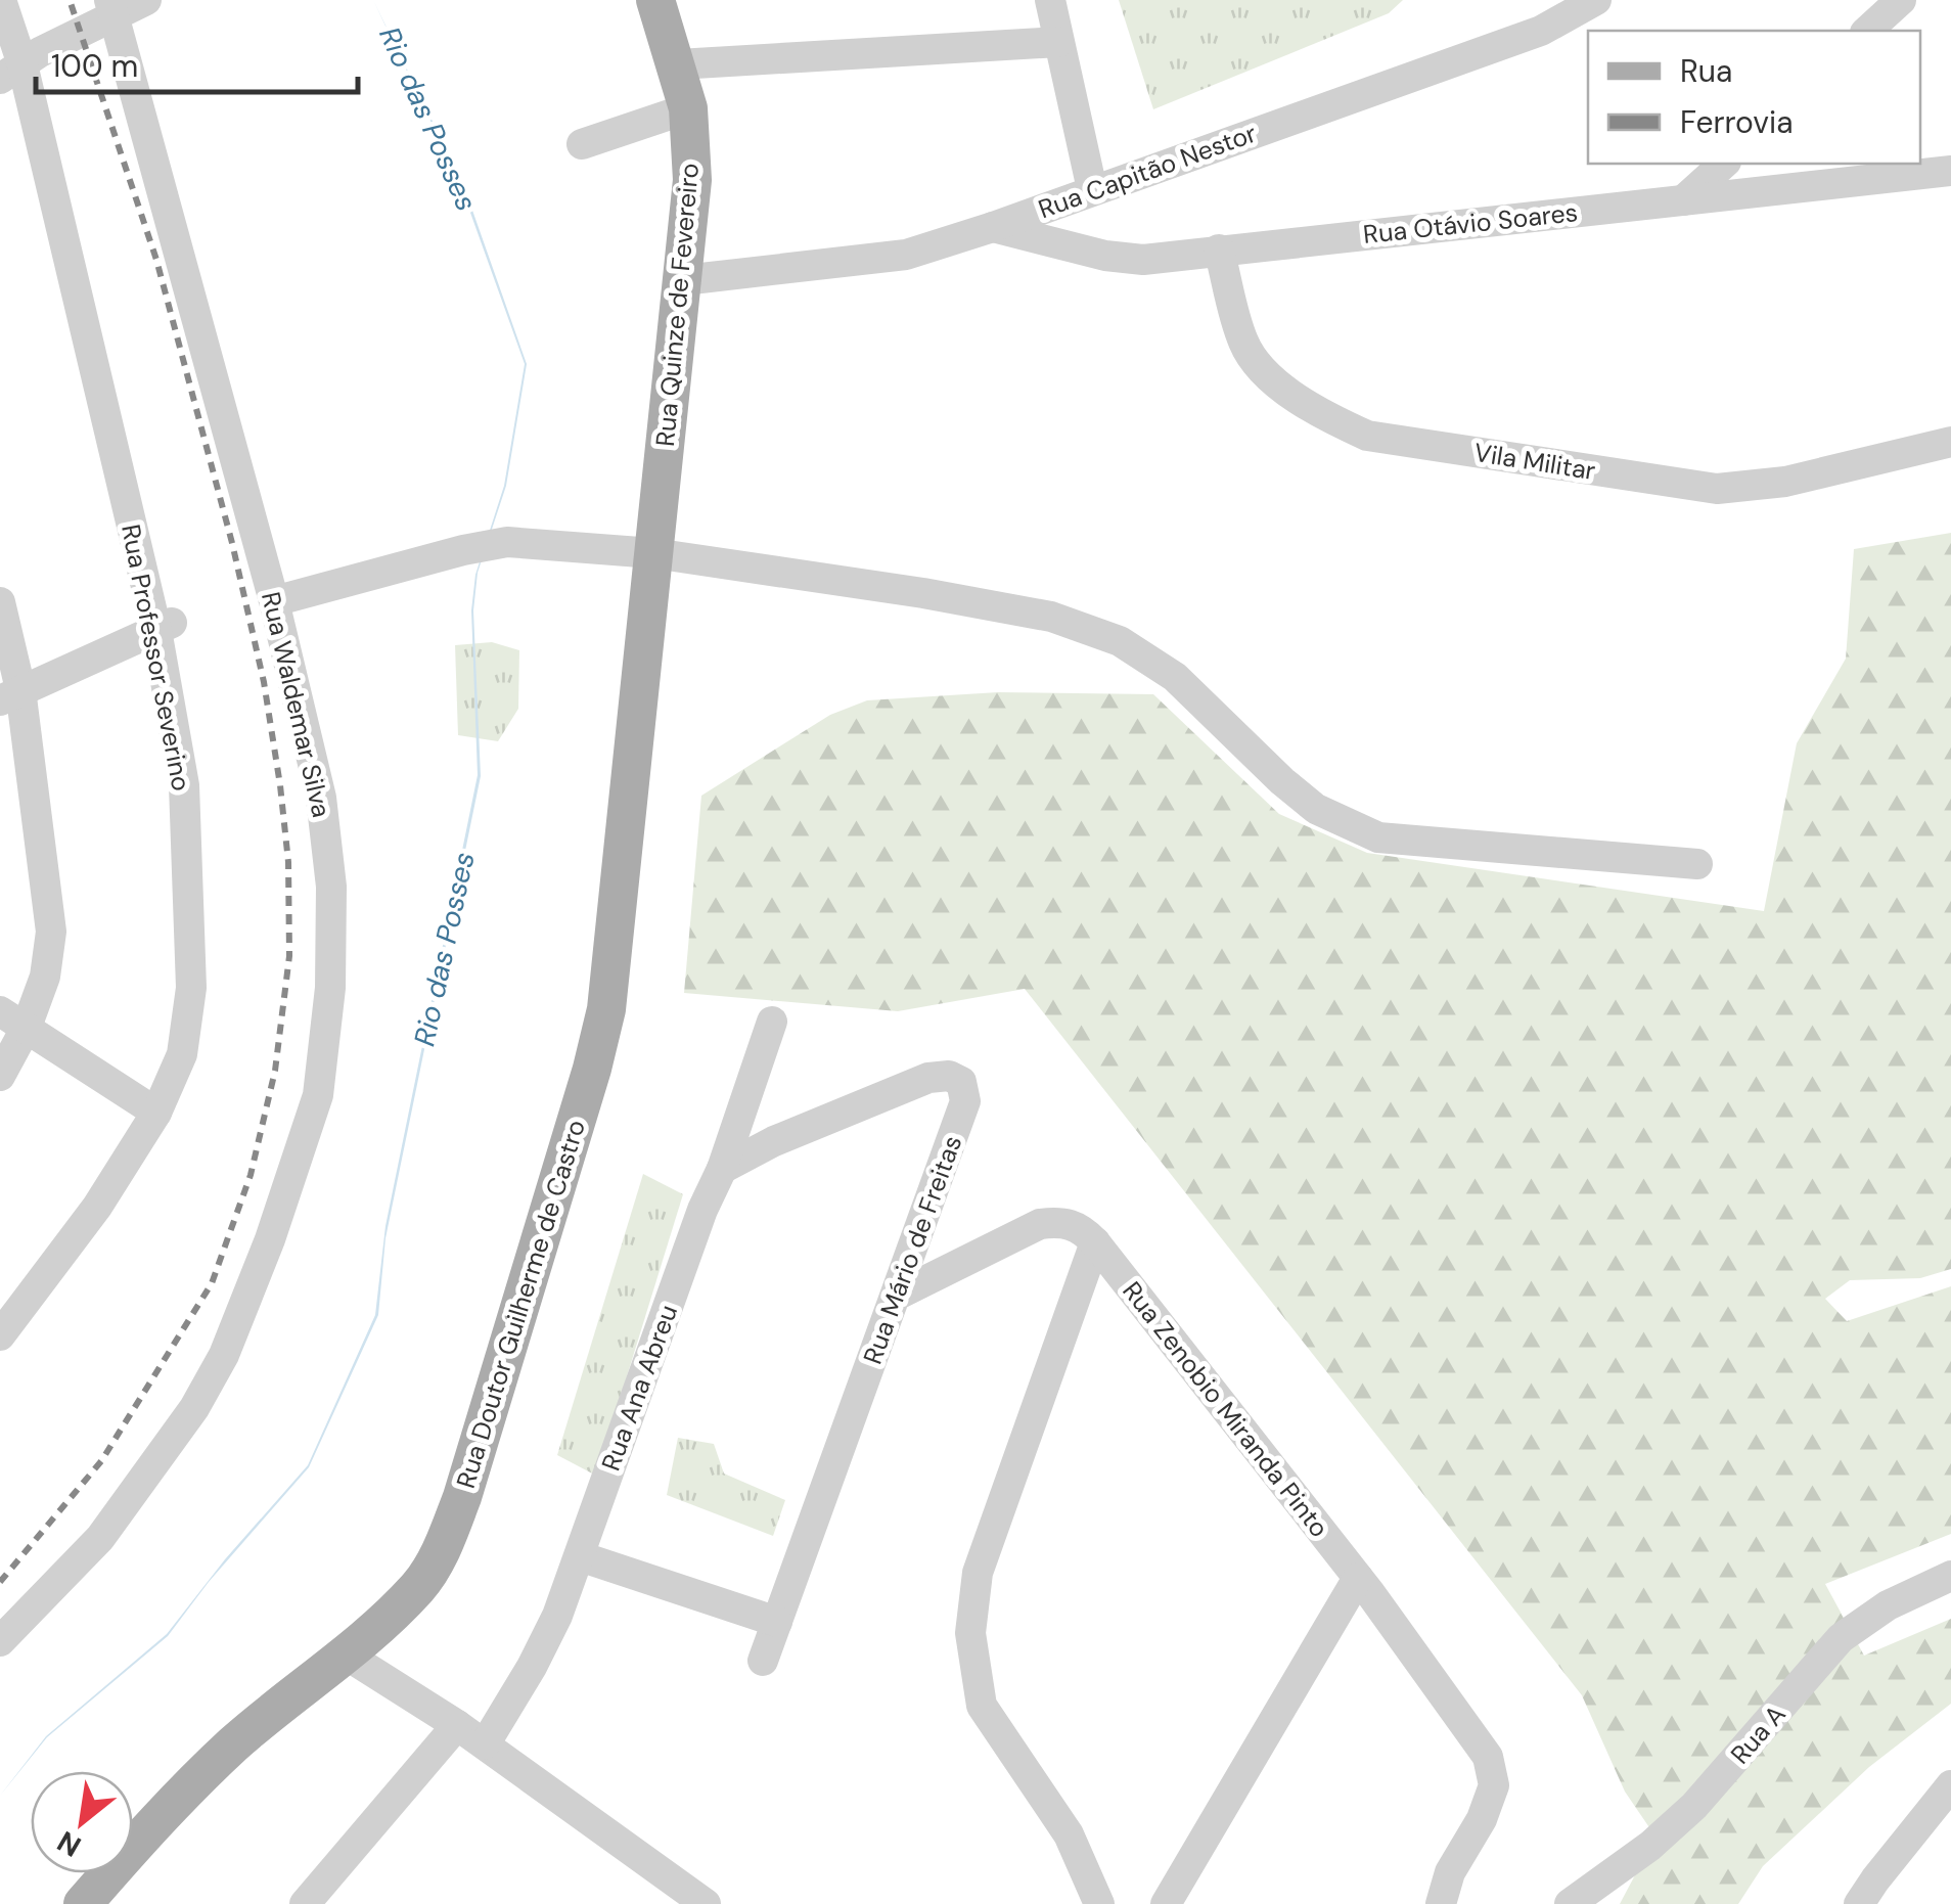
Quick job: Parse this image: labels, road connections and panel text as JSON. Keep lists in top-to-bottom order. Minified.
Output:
{"streets":{"main road":["Rua Quinze de Fevereiro","Rua Doutor Guilherme de Castro"],"street":["Rua Capitão Nestor","Rua Otávio Soares","Vila Militar","Rua Professor Severino","Rua Waldemar Silva","Rua Mário de Freitas","Rua Ana Abreu","Rua Zenobio Miranda Pinto","Rua A"]},"crossings":[["Rua Capitão Nestor","Rua Otávio Soares"],["Rua Capitão Nestor","Rua Quinze de Fevereiro"],["Rua Otávio Soares","Vila Militar"],["Rua Quinze de Fevereiro","Rua Doutor Guilherme de Castro"],["Rua Mário de Freitas","Rua Ana Abreu"],["Rua Mário de Freitas","Rua Zenobio Miranda Pinto"]],"water":["Rio das Posses"],"legend":["Rua","Ferrovia"],"scale_bar":"100 m","north":"bottom left"}
